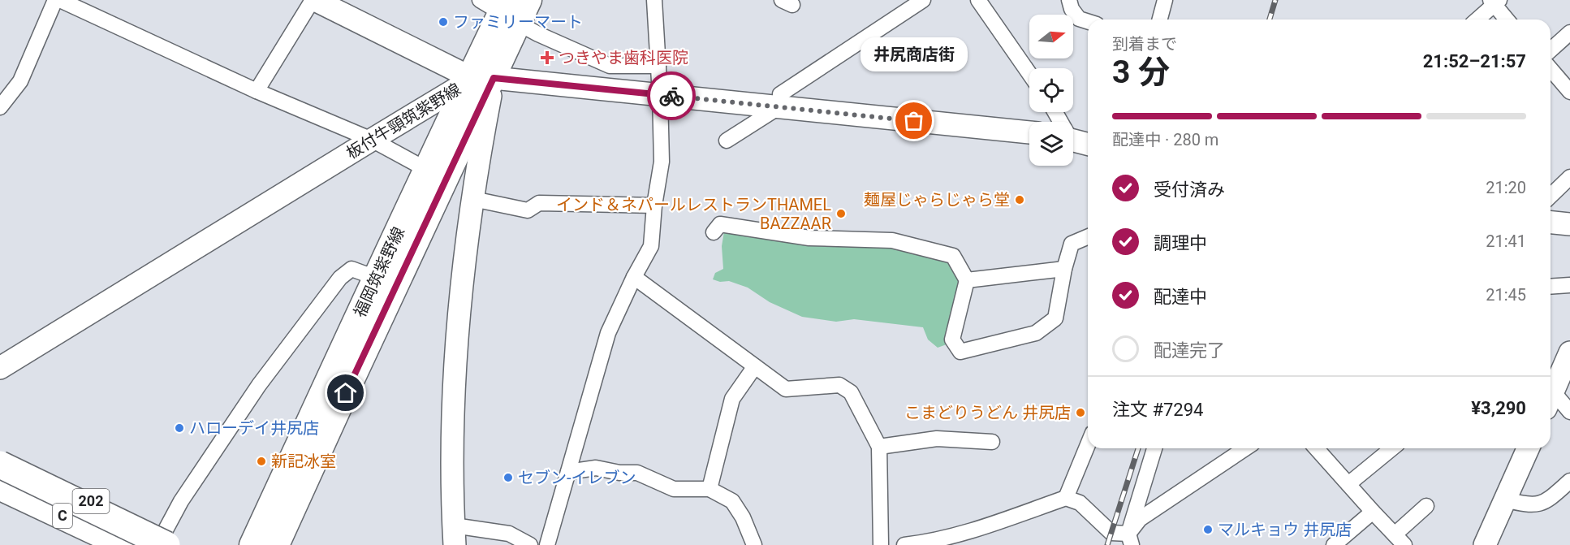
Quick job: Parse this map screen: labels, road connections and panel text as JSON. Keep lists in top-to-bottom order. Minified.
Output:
{"streets":{"highway":["202","C"],"main road":["板付牛頸筑紫野線","福岡筑紫野線"]},"crossings":[["板付牛頸筑紫野線","福岡筑紫野線"],["202","C"]],"places":{"other":["ファミリーマート","井尻商店街","麺屋じゃらじゃら堂","インド＆ネパールレストランTHAMEL BAZZAAR","こまどりうどん 井尻店","ハローデイ井尻店","新記冰室","セブン-イレブン","マルキョウ 井尻店"],"health":["つきやま歯科医院"]},"north":"right","page":{"heading":["3 分","到着まで","21:52–21:57"],"panel":["注文 #7294","¥3,290"],"bubble":"井尻商店街","bar":"配達中 · 280 m","list":[["受付済み","21:20"],["調理中","21:41"],["配達中","21:45"],"配達完了"]}}
